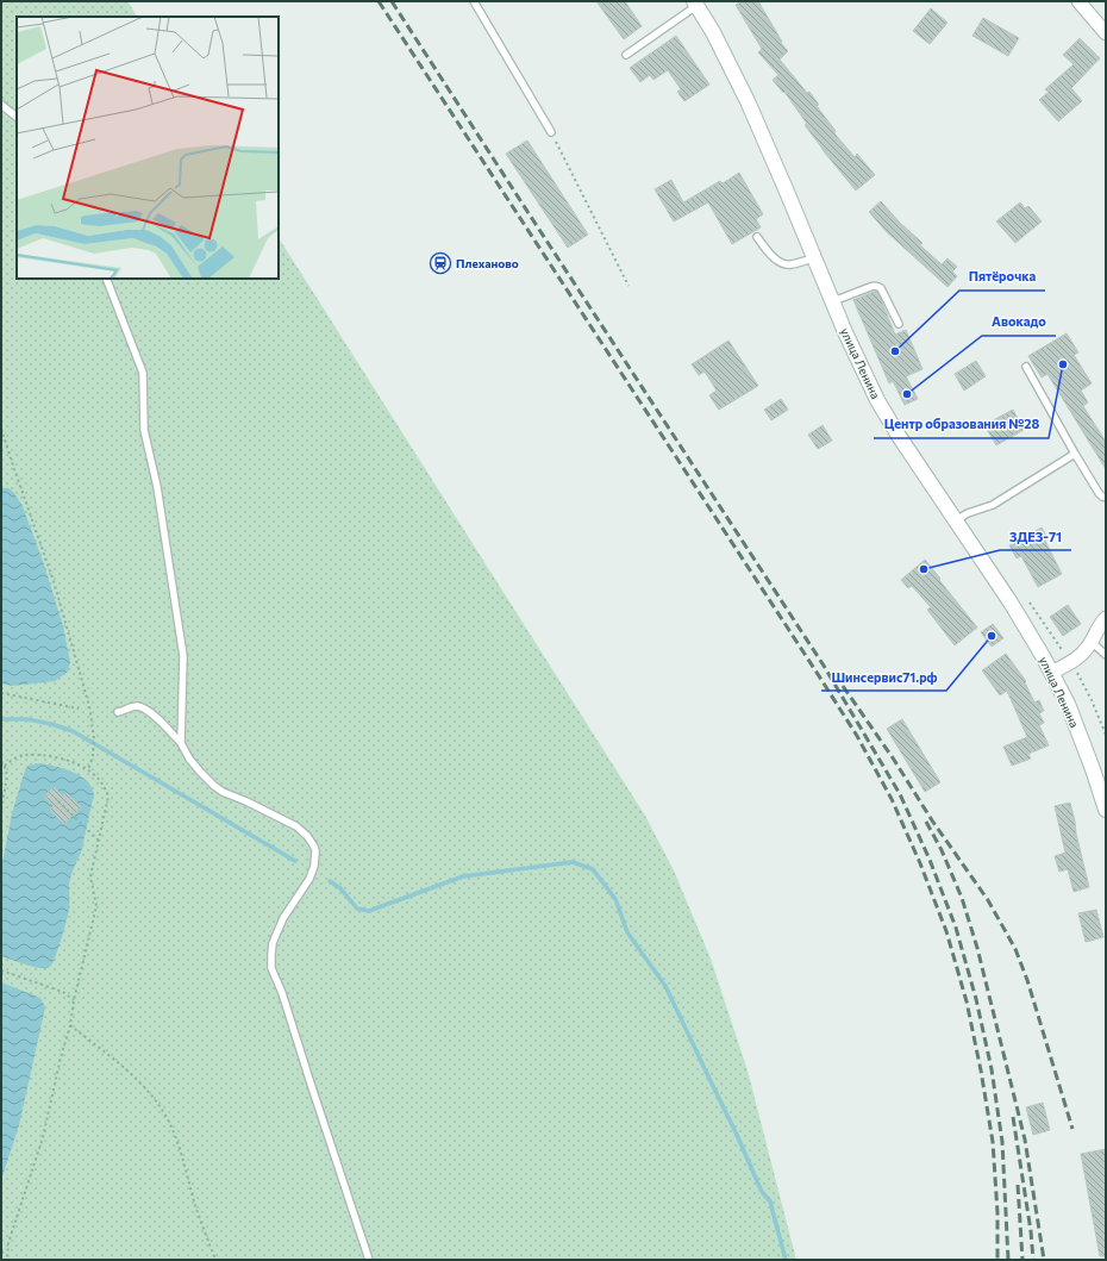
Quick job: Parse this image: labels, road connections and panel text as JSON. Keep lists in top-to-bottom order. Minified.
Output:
{"streets":{"main road":["улица Ленина"]},"places":{"station":["Плеханово"],"other":["Пятёрочка","Центр образования №28","Авокадо","3ДЕЗ-71","Шинсервис71.рф"]}}
